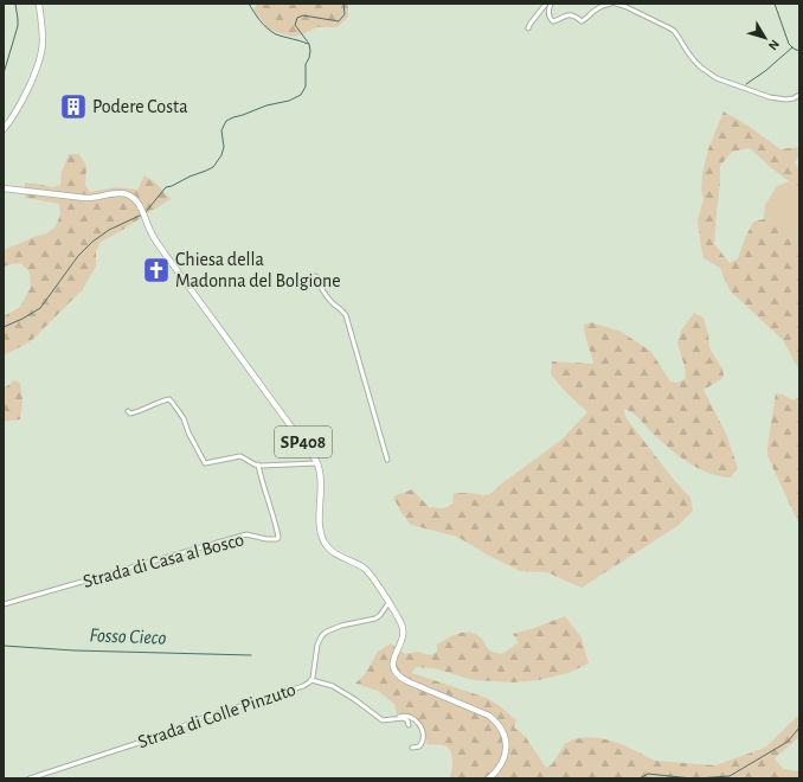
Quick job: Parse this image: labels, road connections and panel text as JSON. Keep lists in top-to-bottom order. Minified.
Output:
{"streets":{"main road":["SP408"],"street":["Strada di Casa al Bosco","Strada di Colle Pinzuto"]},"crossings":[["SP408","Strada di Colle Pinzuto"]],"water":["Fosso Cieco"],"places":{"building":["Podere Costa"],"church":["Chiesa della Madonna del Bolgione"]},"north":"bottom right"}
